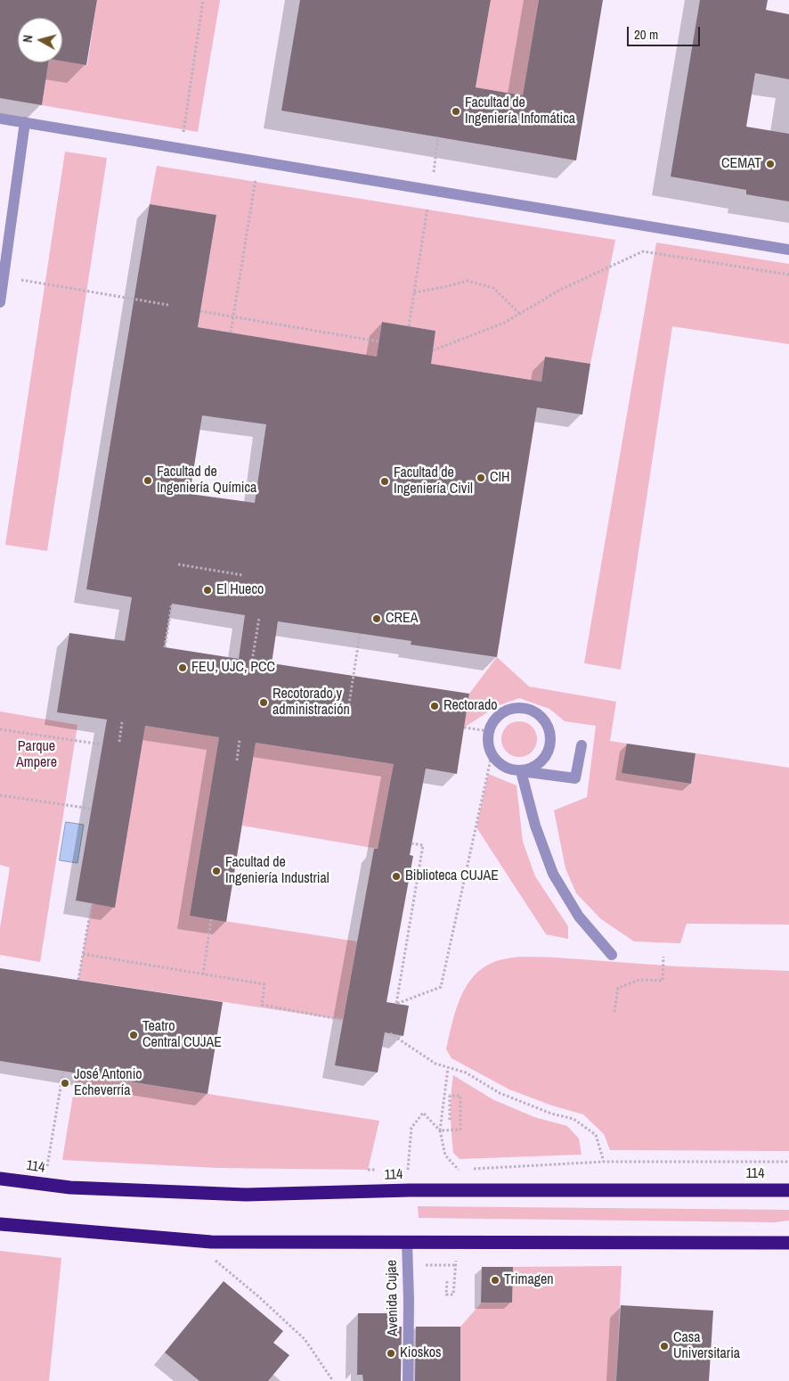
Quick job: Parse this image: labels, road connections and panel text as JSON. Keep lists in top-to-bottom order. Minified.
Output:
{"streets":{"highway":["114"],"street":["Avenida Cujae"]},"parks":["Parque Ampere"],"places":["Facultad de Ingeniería Infomática","CEMAT","CIH","Facultad de Ingeniería Química","Facultad de Ingeniería Civil","El Hueco","CREA","FEU, UJC, PCC","Recotorado y administración","Rectorado","Facultad de Ingeniería Industrial","Biblioteca CUJAE","Teatro Central CUJAE","José Antonio Echeverría","Trimagen","Casa Universitaria","Kioskos"],"scale_bar":"20 m","north":"left"}
